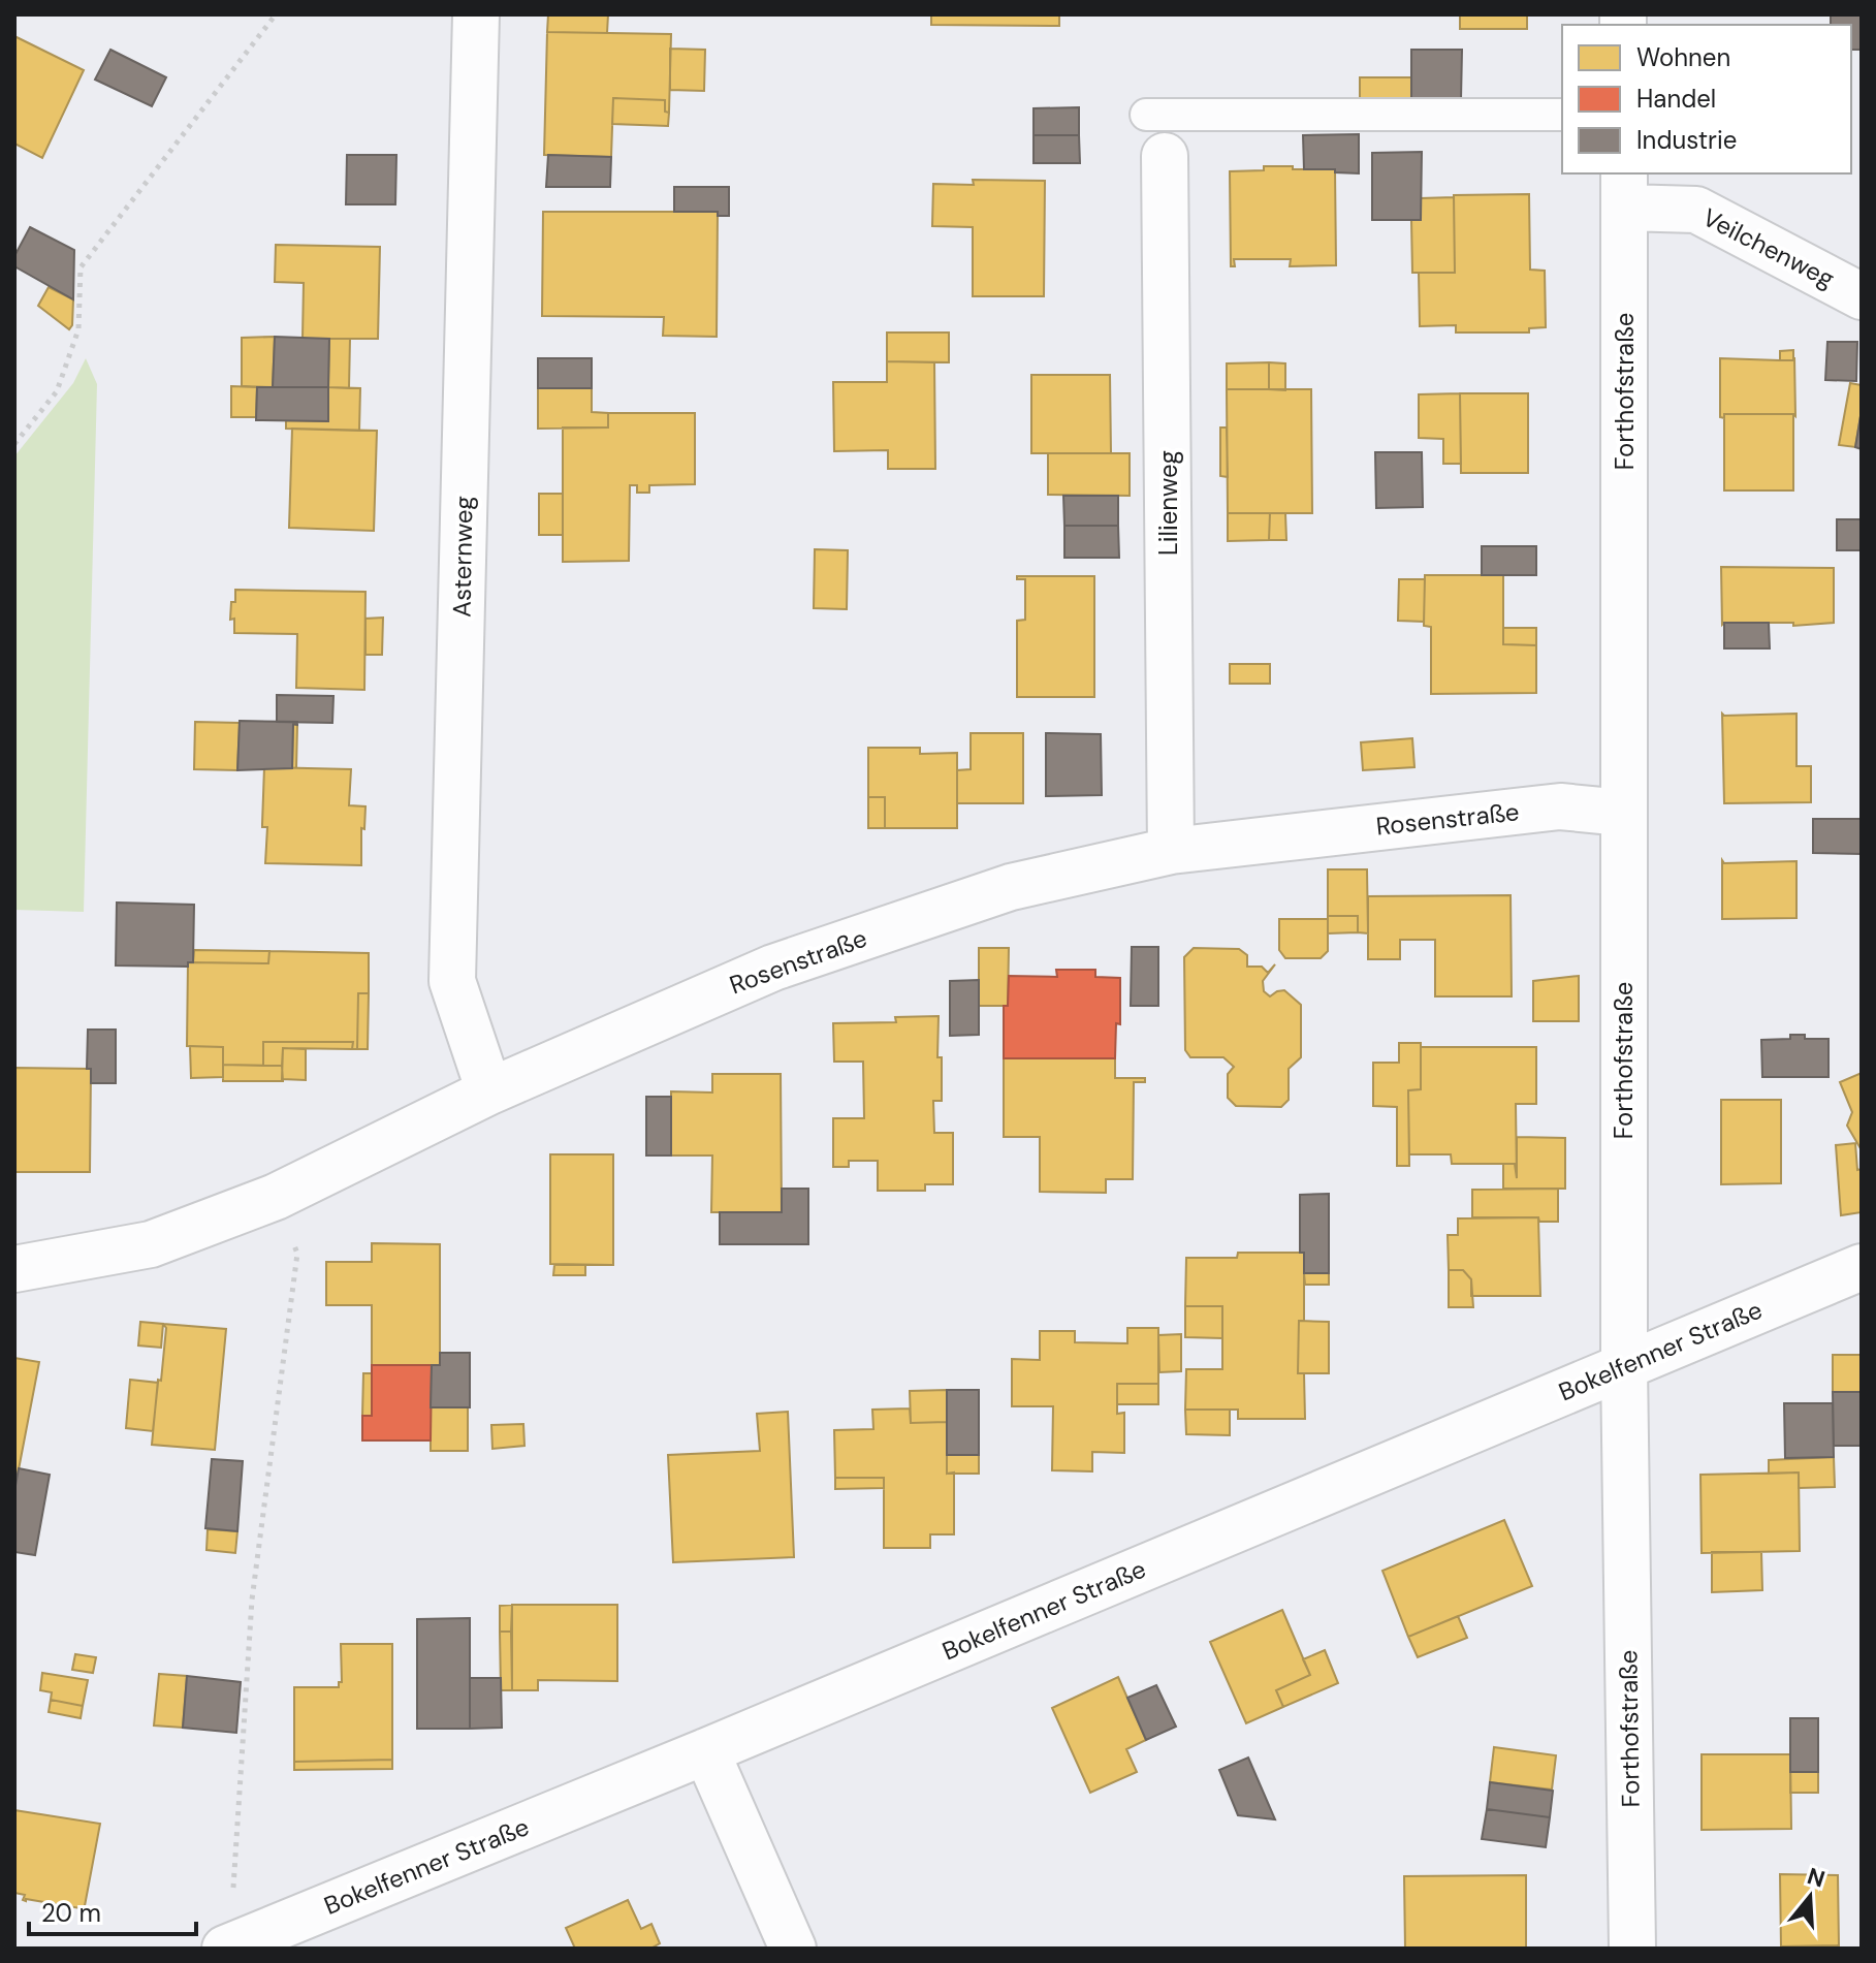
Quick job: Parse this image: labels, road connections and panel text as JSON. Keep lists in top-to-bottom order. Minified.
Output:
{"streets":{"street":["Veilchenweg","Forthofstraße","Lilienweg","Asternweg","Rosenstraße","Bokelfenner Straße"]},"crossings":[["Veilchenweg","Forthofstraße"],["Forthofstraße","Rosenstraße"],["Forthofstraße","Bokelfenner Straße"],["Lilienweg","Rosenstraße"],["Asternweg","Rosenstraße"]],"legend":["Wohnen","Handel","Industrie"],"scale_bar":"20 m","north":"top"}
